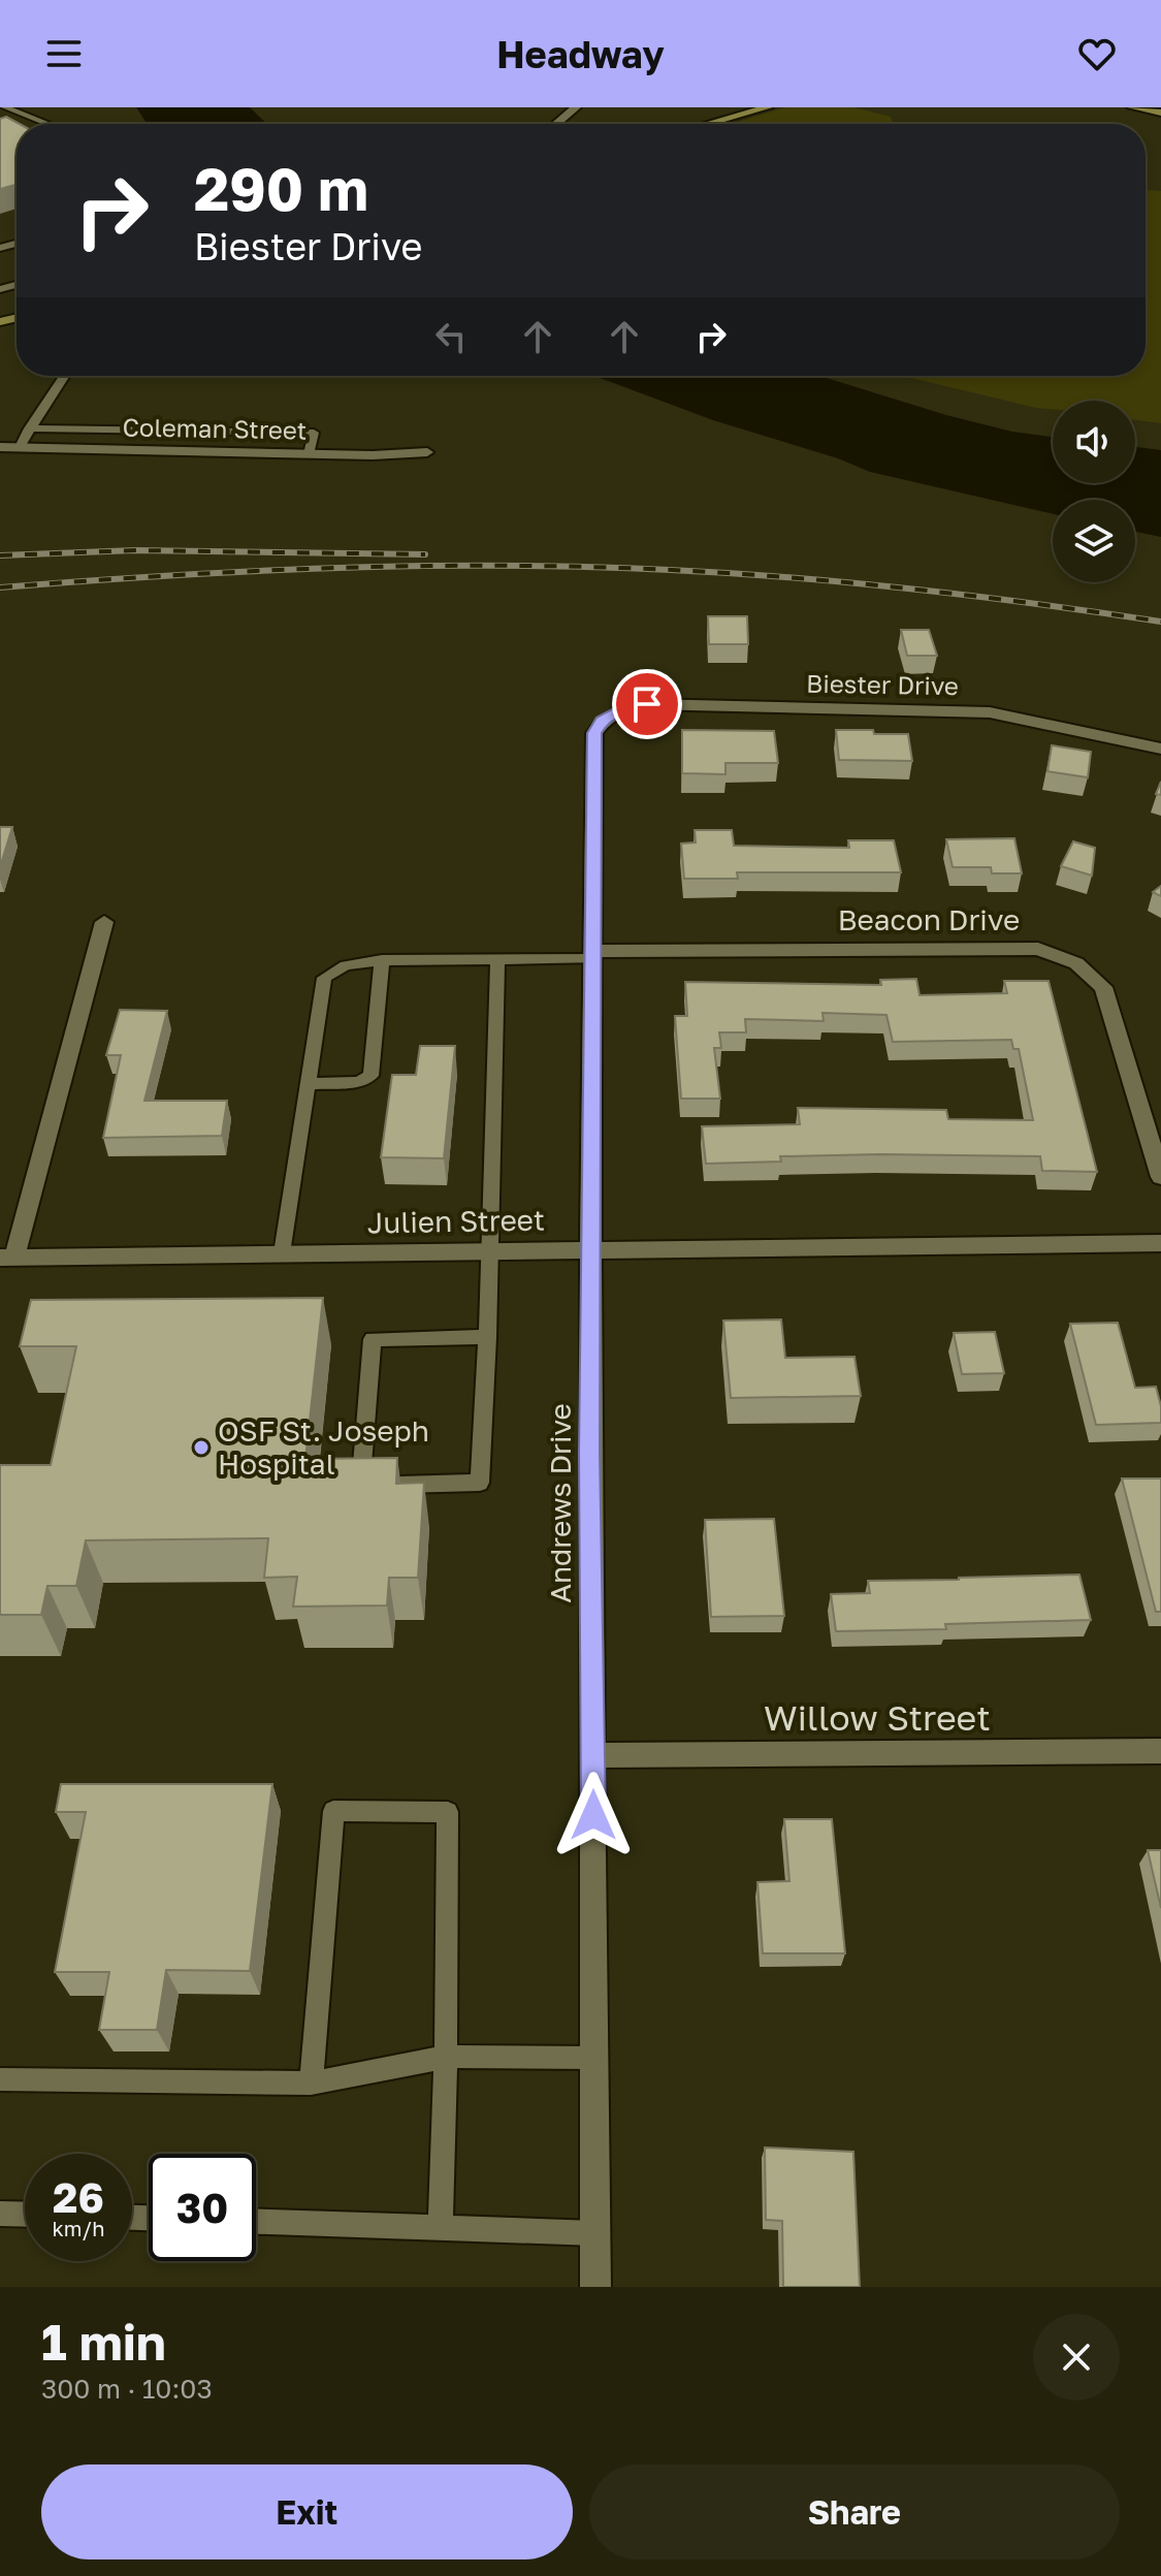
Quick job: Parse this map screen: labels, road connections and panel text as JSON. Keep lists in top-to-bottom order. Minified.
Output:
{"streets":{"street":["Coleman Street","Biester Drive","Beacon Drive","Julien Street","Andrews Drive","Willow Street"]},"crossings":[["Biester Drive","Andrews Drive"],["Beacon Drive","Andrews Drive"],["Julien Street","Andrews Drive"],["Andrews Drive","Willow Street"]],"places":["OSF St. Joseph Hospital"],"page":{"header":"Headway","turn":["290 m","Biester Drive"],"speed":"26 km/h","limit":"30","heading":["1 min","300 m · 10:03"],"buttons":["Exit","Share"]}}
